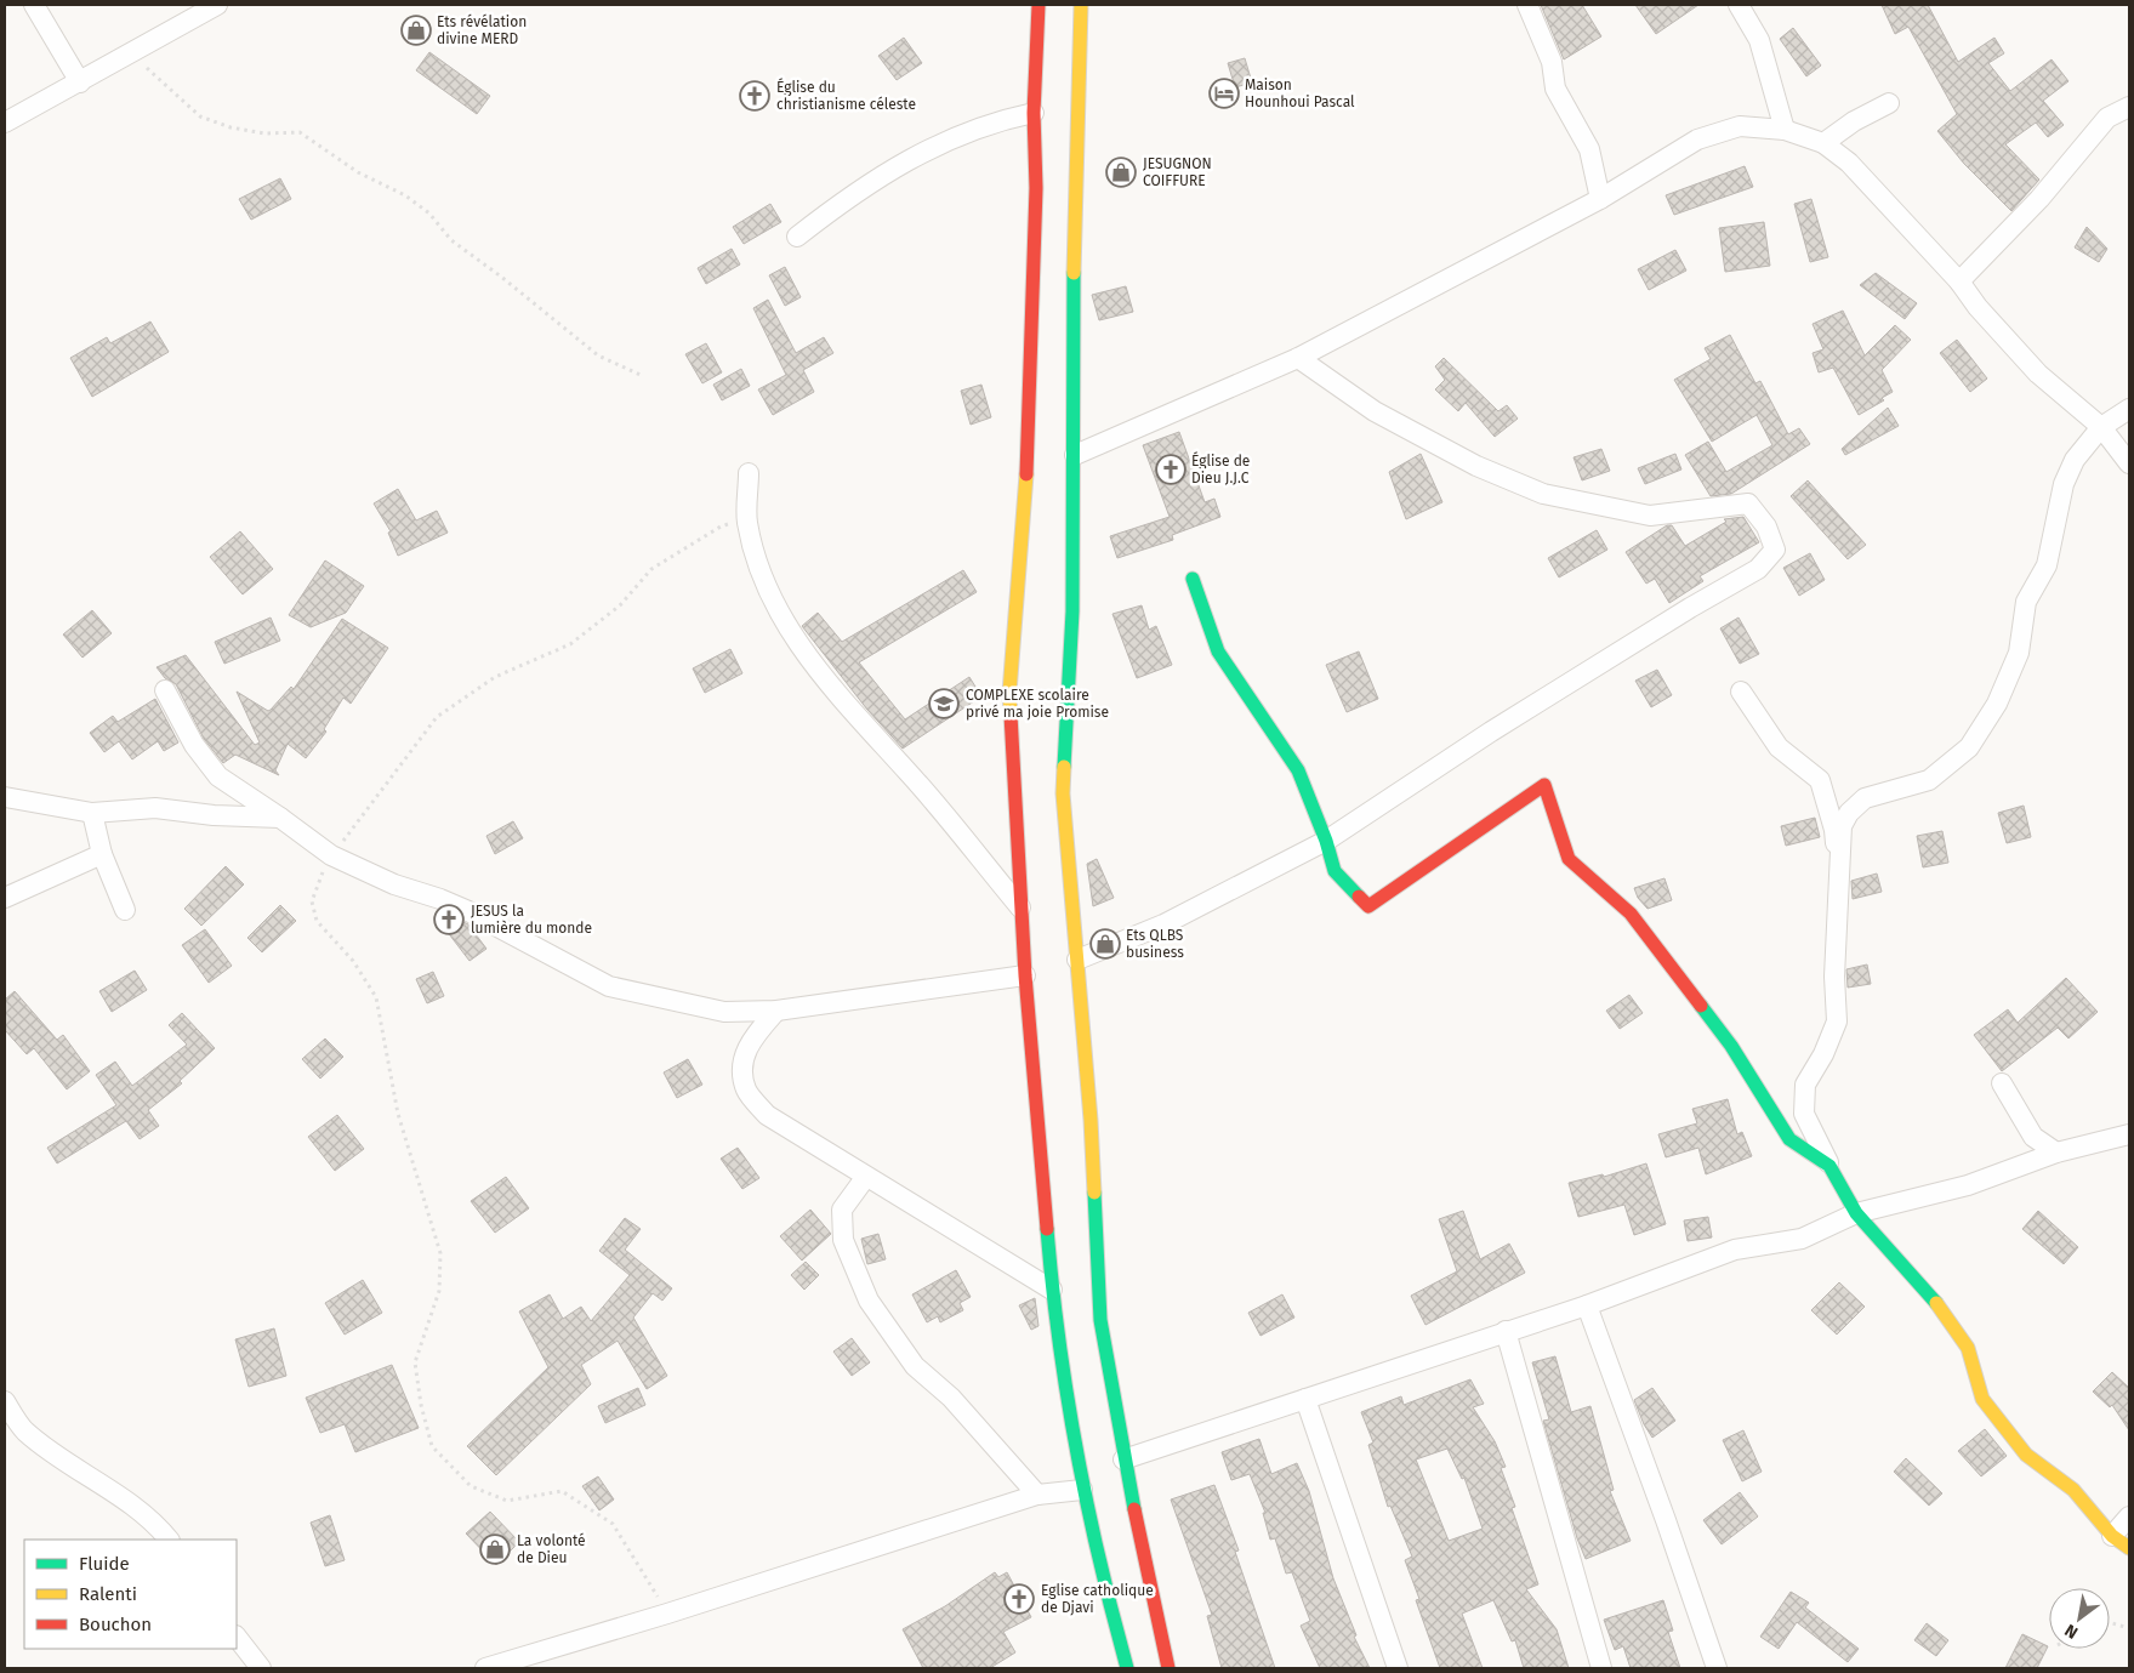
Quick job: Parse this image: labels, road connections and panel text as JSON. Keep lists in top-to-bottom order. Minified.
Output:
{"places":{"shop":["Ets révélation divine MERD","JESUGNON COIFFURE","Ets QLBS business","La volonté de Dieu"],"hotel":["Maison Hounhoui Pascal"],"church":["Église du christianisme céleste","Église de Dieu J.J.C","JESUS la lumière du monde","Eglise catholique de Djavi"],"school or university":["COMPLEXE scolaire privé ma joie Promise"]},"legend":["Fluide","Ralenti","Bouchon"],"north":"bottom left"}
